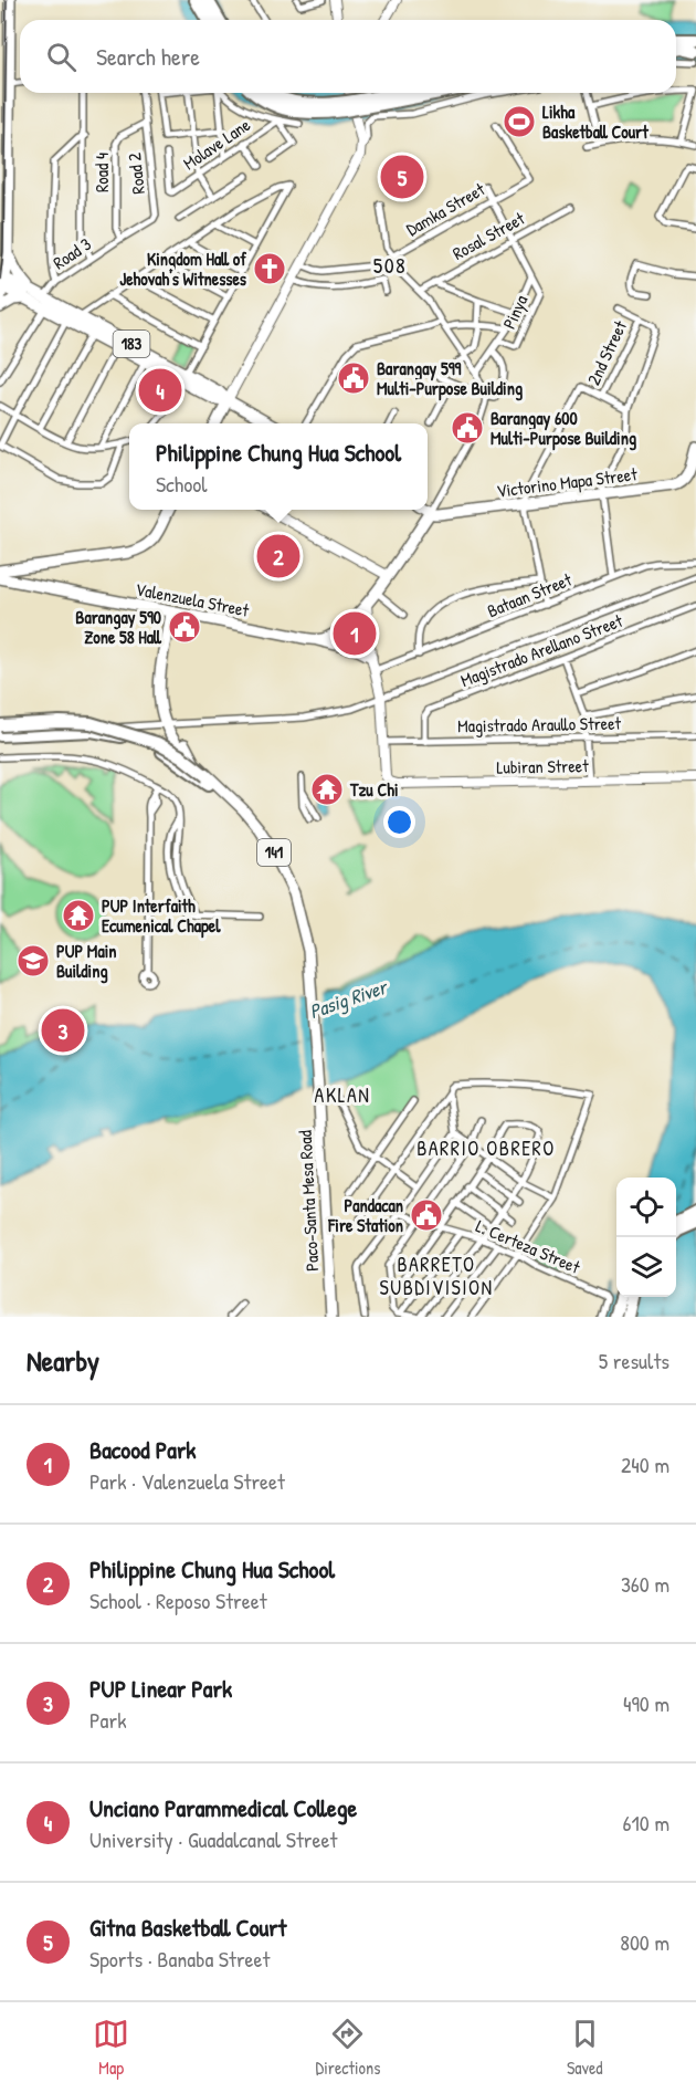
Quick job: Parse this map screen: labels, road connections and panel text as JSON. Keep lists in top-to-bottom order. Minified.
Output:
{"streets":{"main road":["183","Victorino Mapa Street","Valenzuela Street","Lubiran Street","141","Paco-Santa Mesa Road"],"street":["Molave Lane","Road 4","Road 2","Damka Street","Rosal Street","Road 3","Pinya","2nd Street","Bataan Street","Magistrado Arellano Street","Magistrado Araullo Street","L. Certeza Street"]},"crossings":[["Road 4","Road 2"],["Road 4","Road 3"],["Road 2","Road 3"],["Road 3","183"],["2nd Street","Victorino Mapa Street"],["Valenzuela Street","Paco-Santa Mesa Road"],["Magistrado Arellano Street","Magistrado Araullo Street"],["Magistrado Araullo Street","Lubiran Street"]],"districts":["508","AKLAN","BARRIO OBRERO","BARRETO SUBDIVISION"],"water":["Pasig River"],"places":{"sports":["Likha Basketball Court"],"church":["Kingdom Hall of Jehovah's Witnesses"],"public building":["Barangay 599 Multi-Purpose Building","Barangay 600 Multi-Purpose Building","Barangay 590 Zone 58 Hall","Pandacan Fire Station"],"temple":["Tzu Chi","PUP Interfaith Ecumenical Chapel"],"school or university":["PUP Main Building"]},"page":{"search":"Search here","pins":["5","4","2","1","3"],"popup":["Philippine Chung Hua School","School"],"heading":["Nearby","5 results"],"list":[{"mark":"1","name":"Bacood Park","note":"Park · Valenzuela Street","value":"240 m"},{"mark":"2","name":"Philippine Chung Hua School","note":"School · Reposo Street","value":"360 m"},{"mark":"3","name":"PUP Linear Park","note":"Park","value":"490 m"},{"mark":"4","name":"Unciano Parammedical College","note":"University · Guadalcanal Street","value":"610 m"},{"mark":"5","name":"Gitna Basketball Court","note":"Sports · Banaba Street","value":"800 m"}],"nav":["Map","Directions","Saved"]}}
